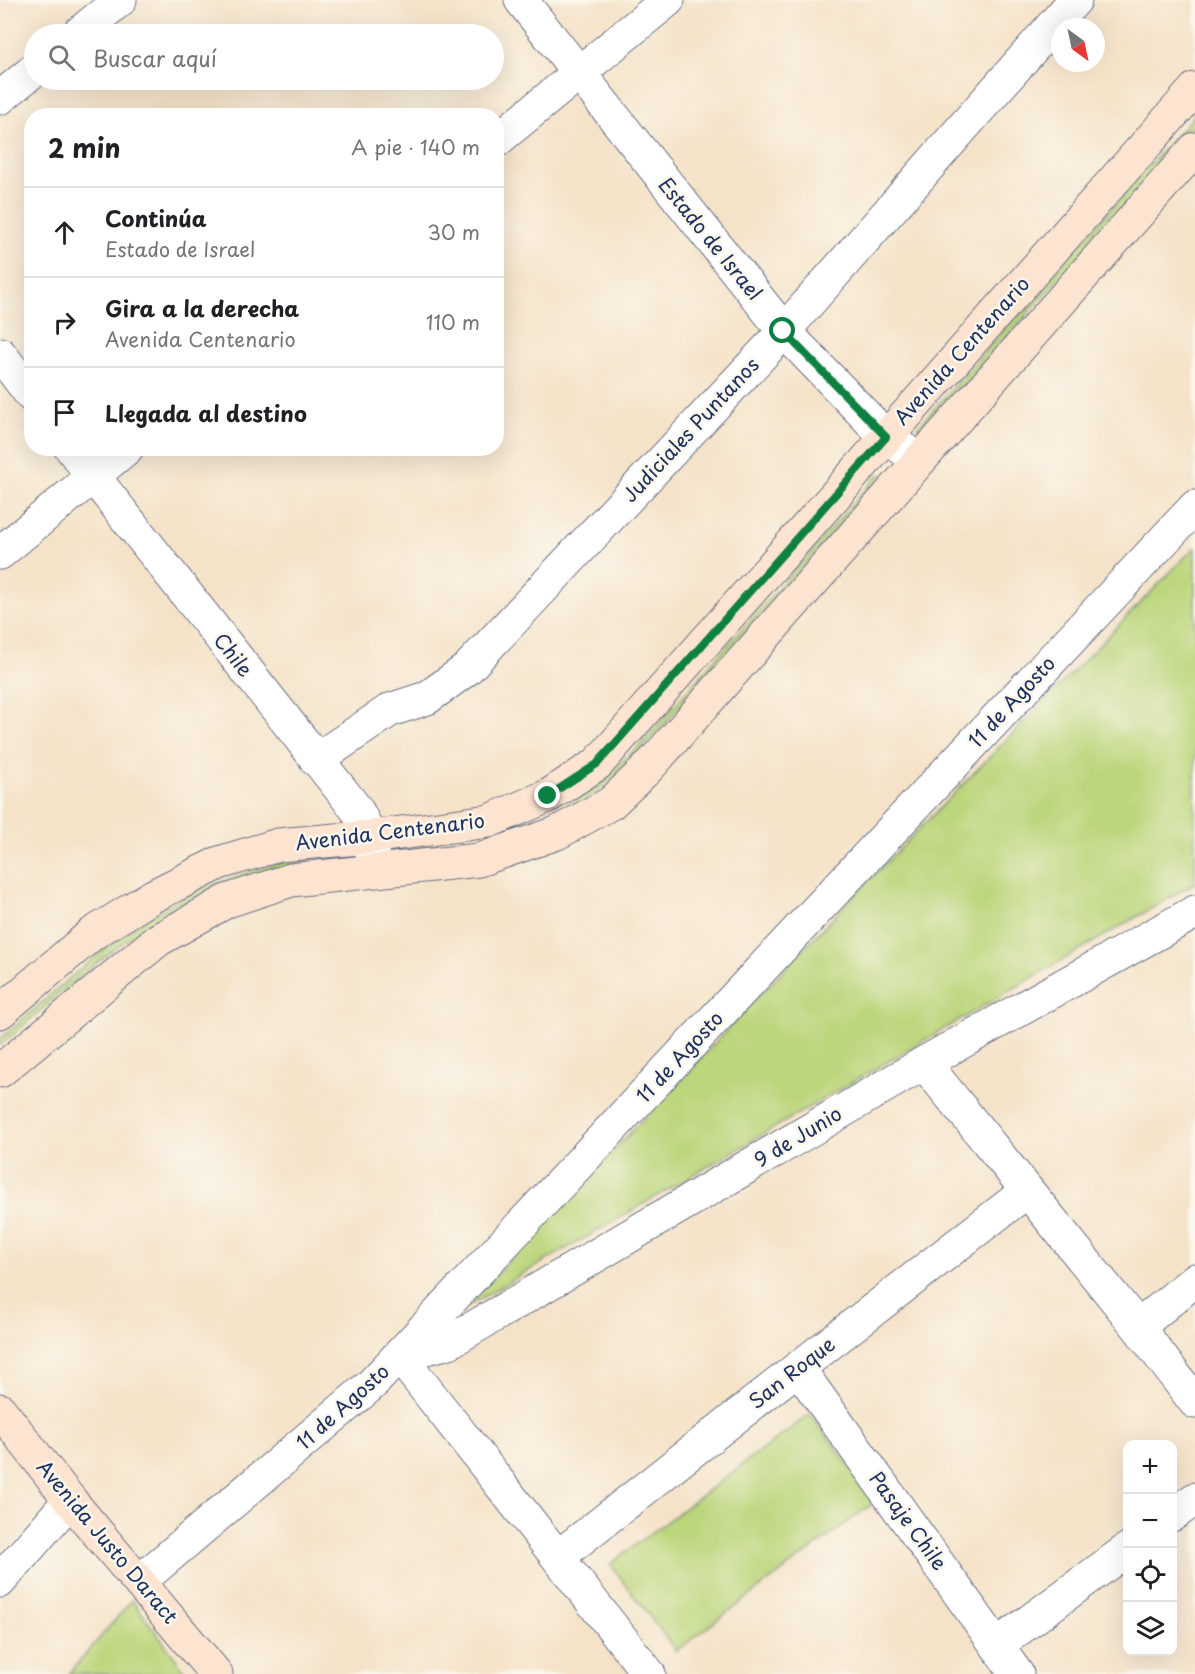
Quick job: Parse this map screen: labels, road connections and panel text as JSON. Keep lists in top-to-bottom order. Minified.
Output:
{"streets":{"main road":["Avenida Centenario","Avenida Justo Daract"],"street":["Estado de Israel","Judiciales Puntanos","Chile","11 de Agosto","9 de Junio","San Roque","Pasaje Chile"]},"crossings":[["Estado de Israel","Avenida Centenario"],["Estado de Israel","Judiciales Puntanos"],["Avenida Centenario","Chile"],["Judiciales Puntanos","Chile"],["11 de Agosto","9 de Junio"],["11 de Agosto","Avenida Justo Daract"],["San Roque","Pasaje Chile"]],"north":"bottom right","page":{"search":"Buscar aquí","heading":["2 min","A pie · 140 m"],"list":[["Continúa","Estado de Israel","30 m"],["Gira a la derecha","Avenida Centenario","110 m"],"Llegada al destino"],"map_buttons":["+","−"]}}
